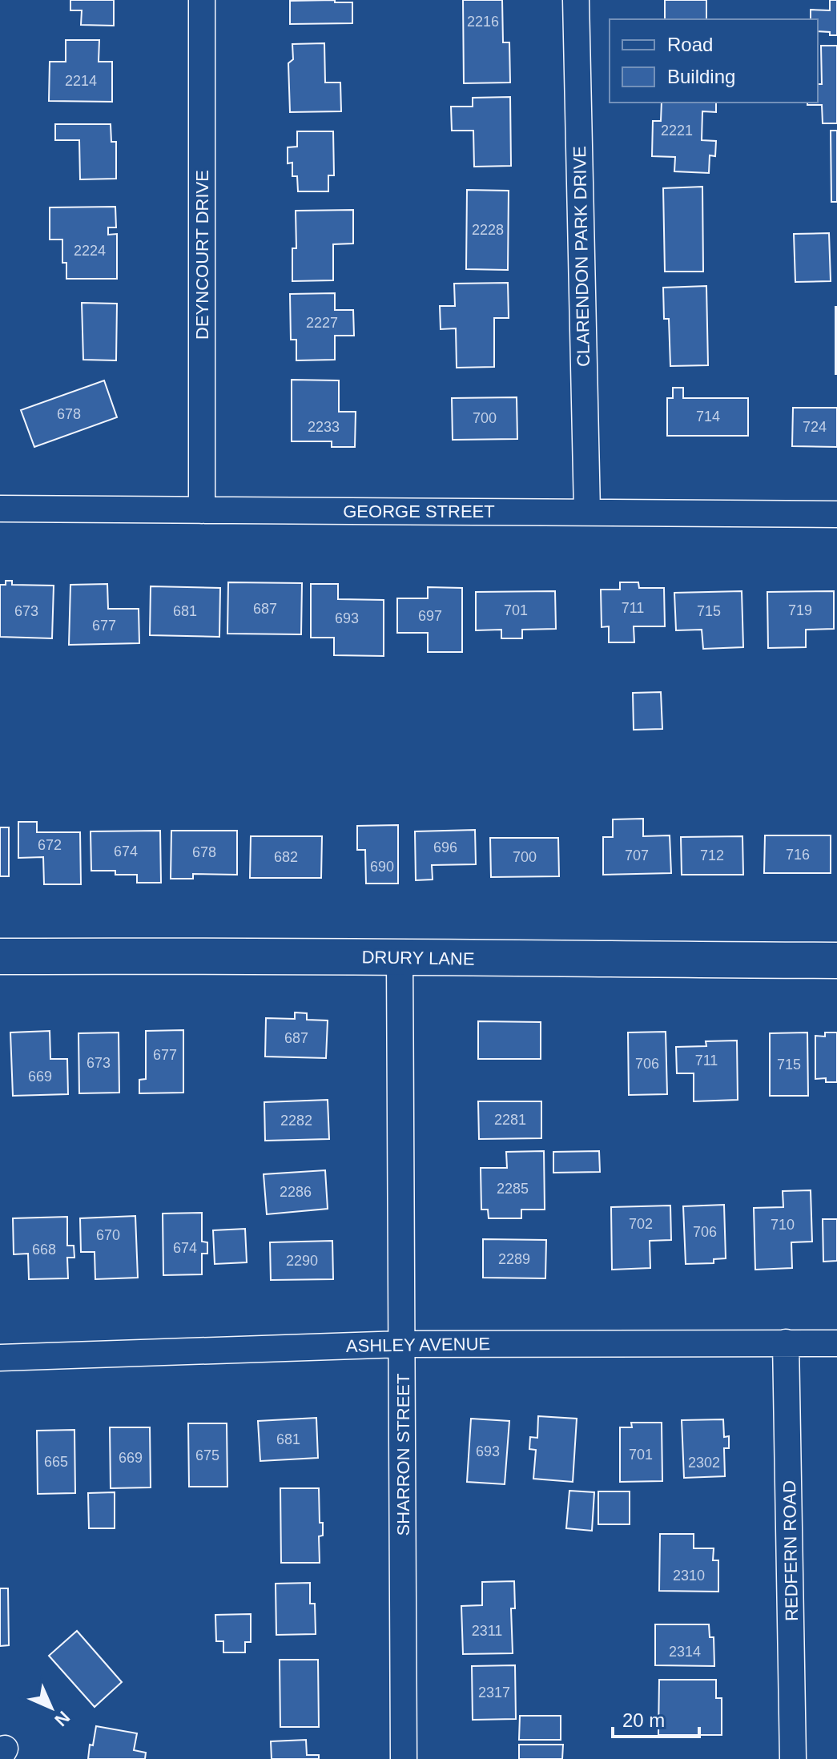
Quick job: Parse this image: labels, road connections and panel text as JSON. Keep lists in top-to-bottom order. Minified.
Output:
{"streets":{"street":["DEYNCOURT DRIVE","CLARENDON PARK DRIVE","GEORGE STREET","DRURY LANE","ASHLEY AVENUE","SHARRON STREET","REDFERN ROAD"]},"crossings":[["DEYNCOURT DRIVE","GEORGE STREET"],["CLARENDON PARK DRIVE","GEORGE STREET"],["DRURY LANE","SHARRON STREET"],["ASHLEY AVENUE","SHARRON STREET"],["ASHLEY AVENUE","REDFERN ROAD"]],"house_numbers":["2216","2214","2221","2228","2224","2227","678","714","700","2233","724","711","687","701","719","673","681","715","697","693","677","672","696","674","678","716","707","712","682","700","690","687","677","711","673","706","715","669","2281","2282","2285","2286","702","710","706","670","674","668","2289","2290","681","693","701","675","669","665","2302","2310","2311","2314","2317"],"legend":["Road","Building"],"scale_bar":"20 m","north":"bottom right"}
